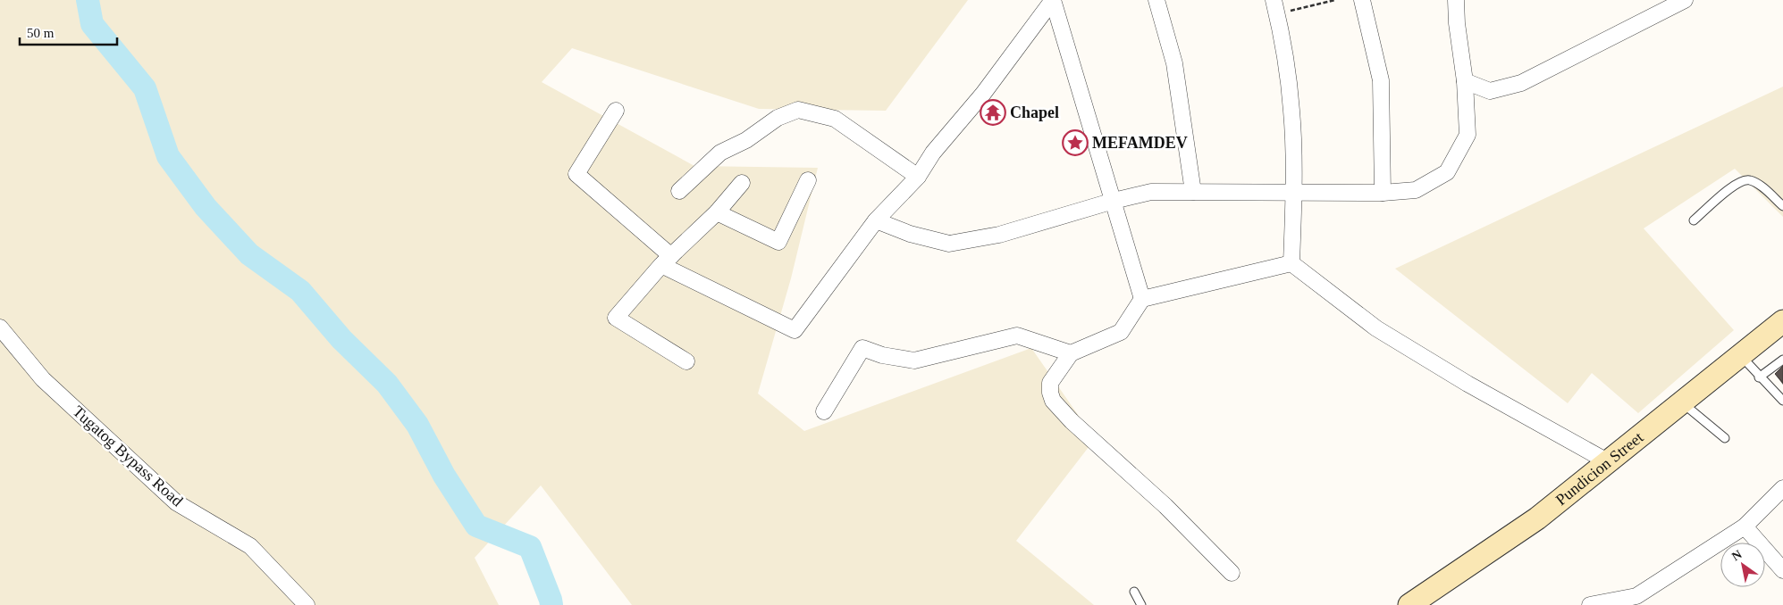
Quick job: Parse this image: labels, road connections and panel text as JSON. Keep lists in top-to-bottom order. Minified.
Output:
{"streets":{"main road":["Pundicion Street"],"street":["Tugatog Bypass Road"]},"places":{"temple":["Chapel"],"place":["MEFAMDEV"]},"scale_bar":"50 m","north":"top left"}
